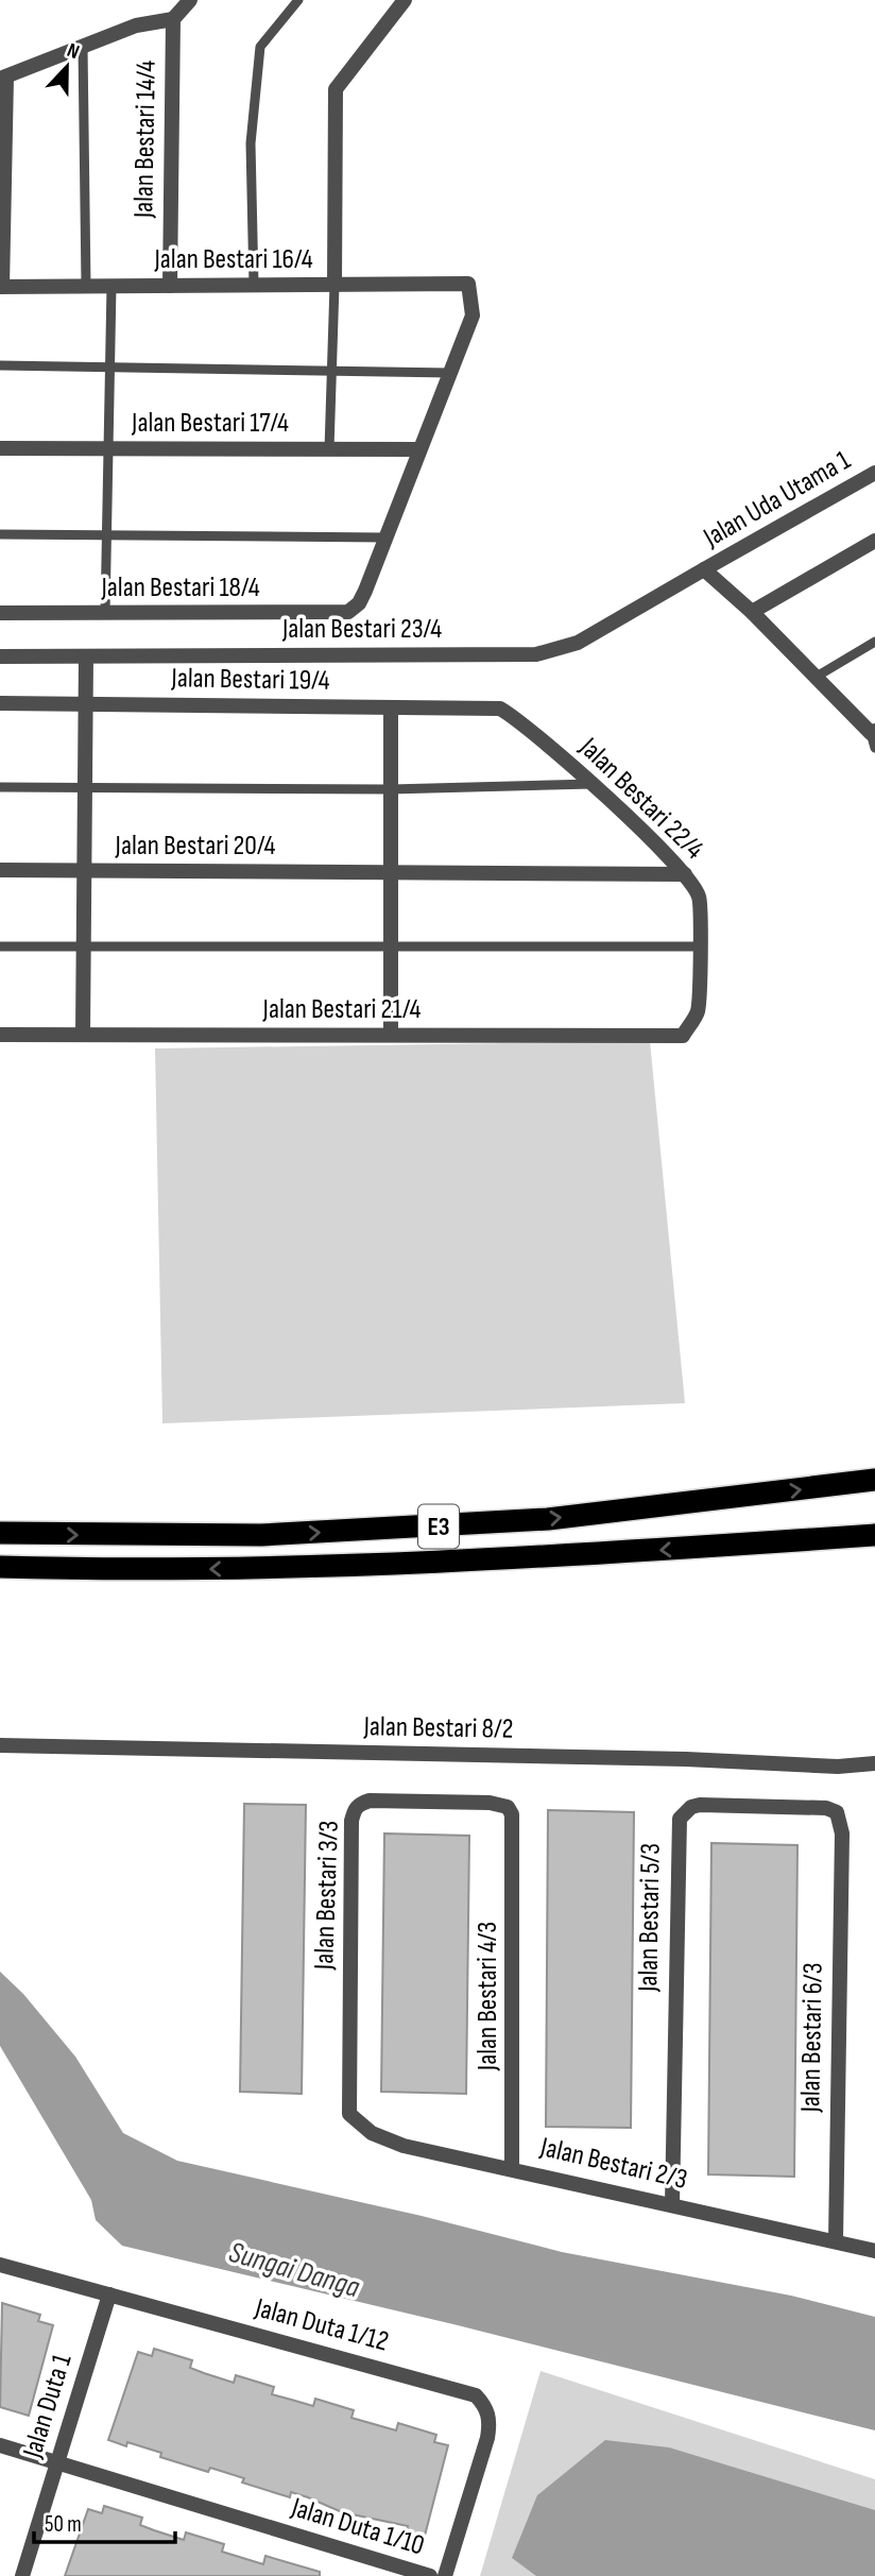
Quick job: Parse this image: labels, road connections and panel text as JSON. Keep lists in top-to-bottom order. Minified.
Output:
{"streets":{"highway":["E3"],"street":["Jalan Bestari 14/4","Jalan Bestari 16/4","Jalan Bestari 17/4","Jalan Uda Utama 1","Jalan Bestari 18/4","Jalan Bestari 23/4","Jalan Bestari 19/4","Jalan Bestari 22/4","Jalan Bestari 20/4","Jalan Bestari 21/4","Jalan Bestari 8/2","Jalan Bestari 3/3","Jalan Bestari 5/3","Jalan Bestari 4/3","Jalan Bestari 6/3","Jalan Bestari 2/3","Jalan Duta 1/12","Jalan Duta 1","Jalan Duta 1/10"]},"crossings":[["Jalan Bestari 14/4","Jalan Bestari 16/4"],["Jalan Uda Utama 1","Jalan Bestari 23/4"],["Jalan Bestari 19/4","Jalan Bestari 22/4"],["Jalan Bestari 22/4","Jalan Bestari 20/4"],["Jalan Bestari 22/4","Jalan Bestari 21/4"],["Jalan Bestari 3/3","Jalan Bestari 4/3"],["Jalan Bestari 3/3","Jalan Bestari 2/3"],["Jalan Bestari 5/3","Jalan Bestari 6/3"],["Jalan Bestari 5/3","Jalan Bestari 2/3"],["Jalan Bestari 4/3","Jalan Bestari 2/3"],["Jalan Bestari 6/3","Jalan Bestari 2/3"],["Jalan Duta 1/12","Jalan Duta 1"],["Jalan Duta 1","Jalan Duta 1/10"]],"water":["Sungai Danga"],"scale_bar":"50 m","north":"top"}
